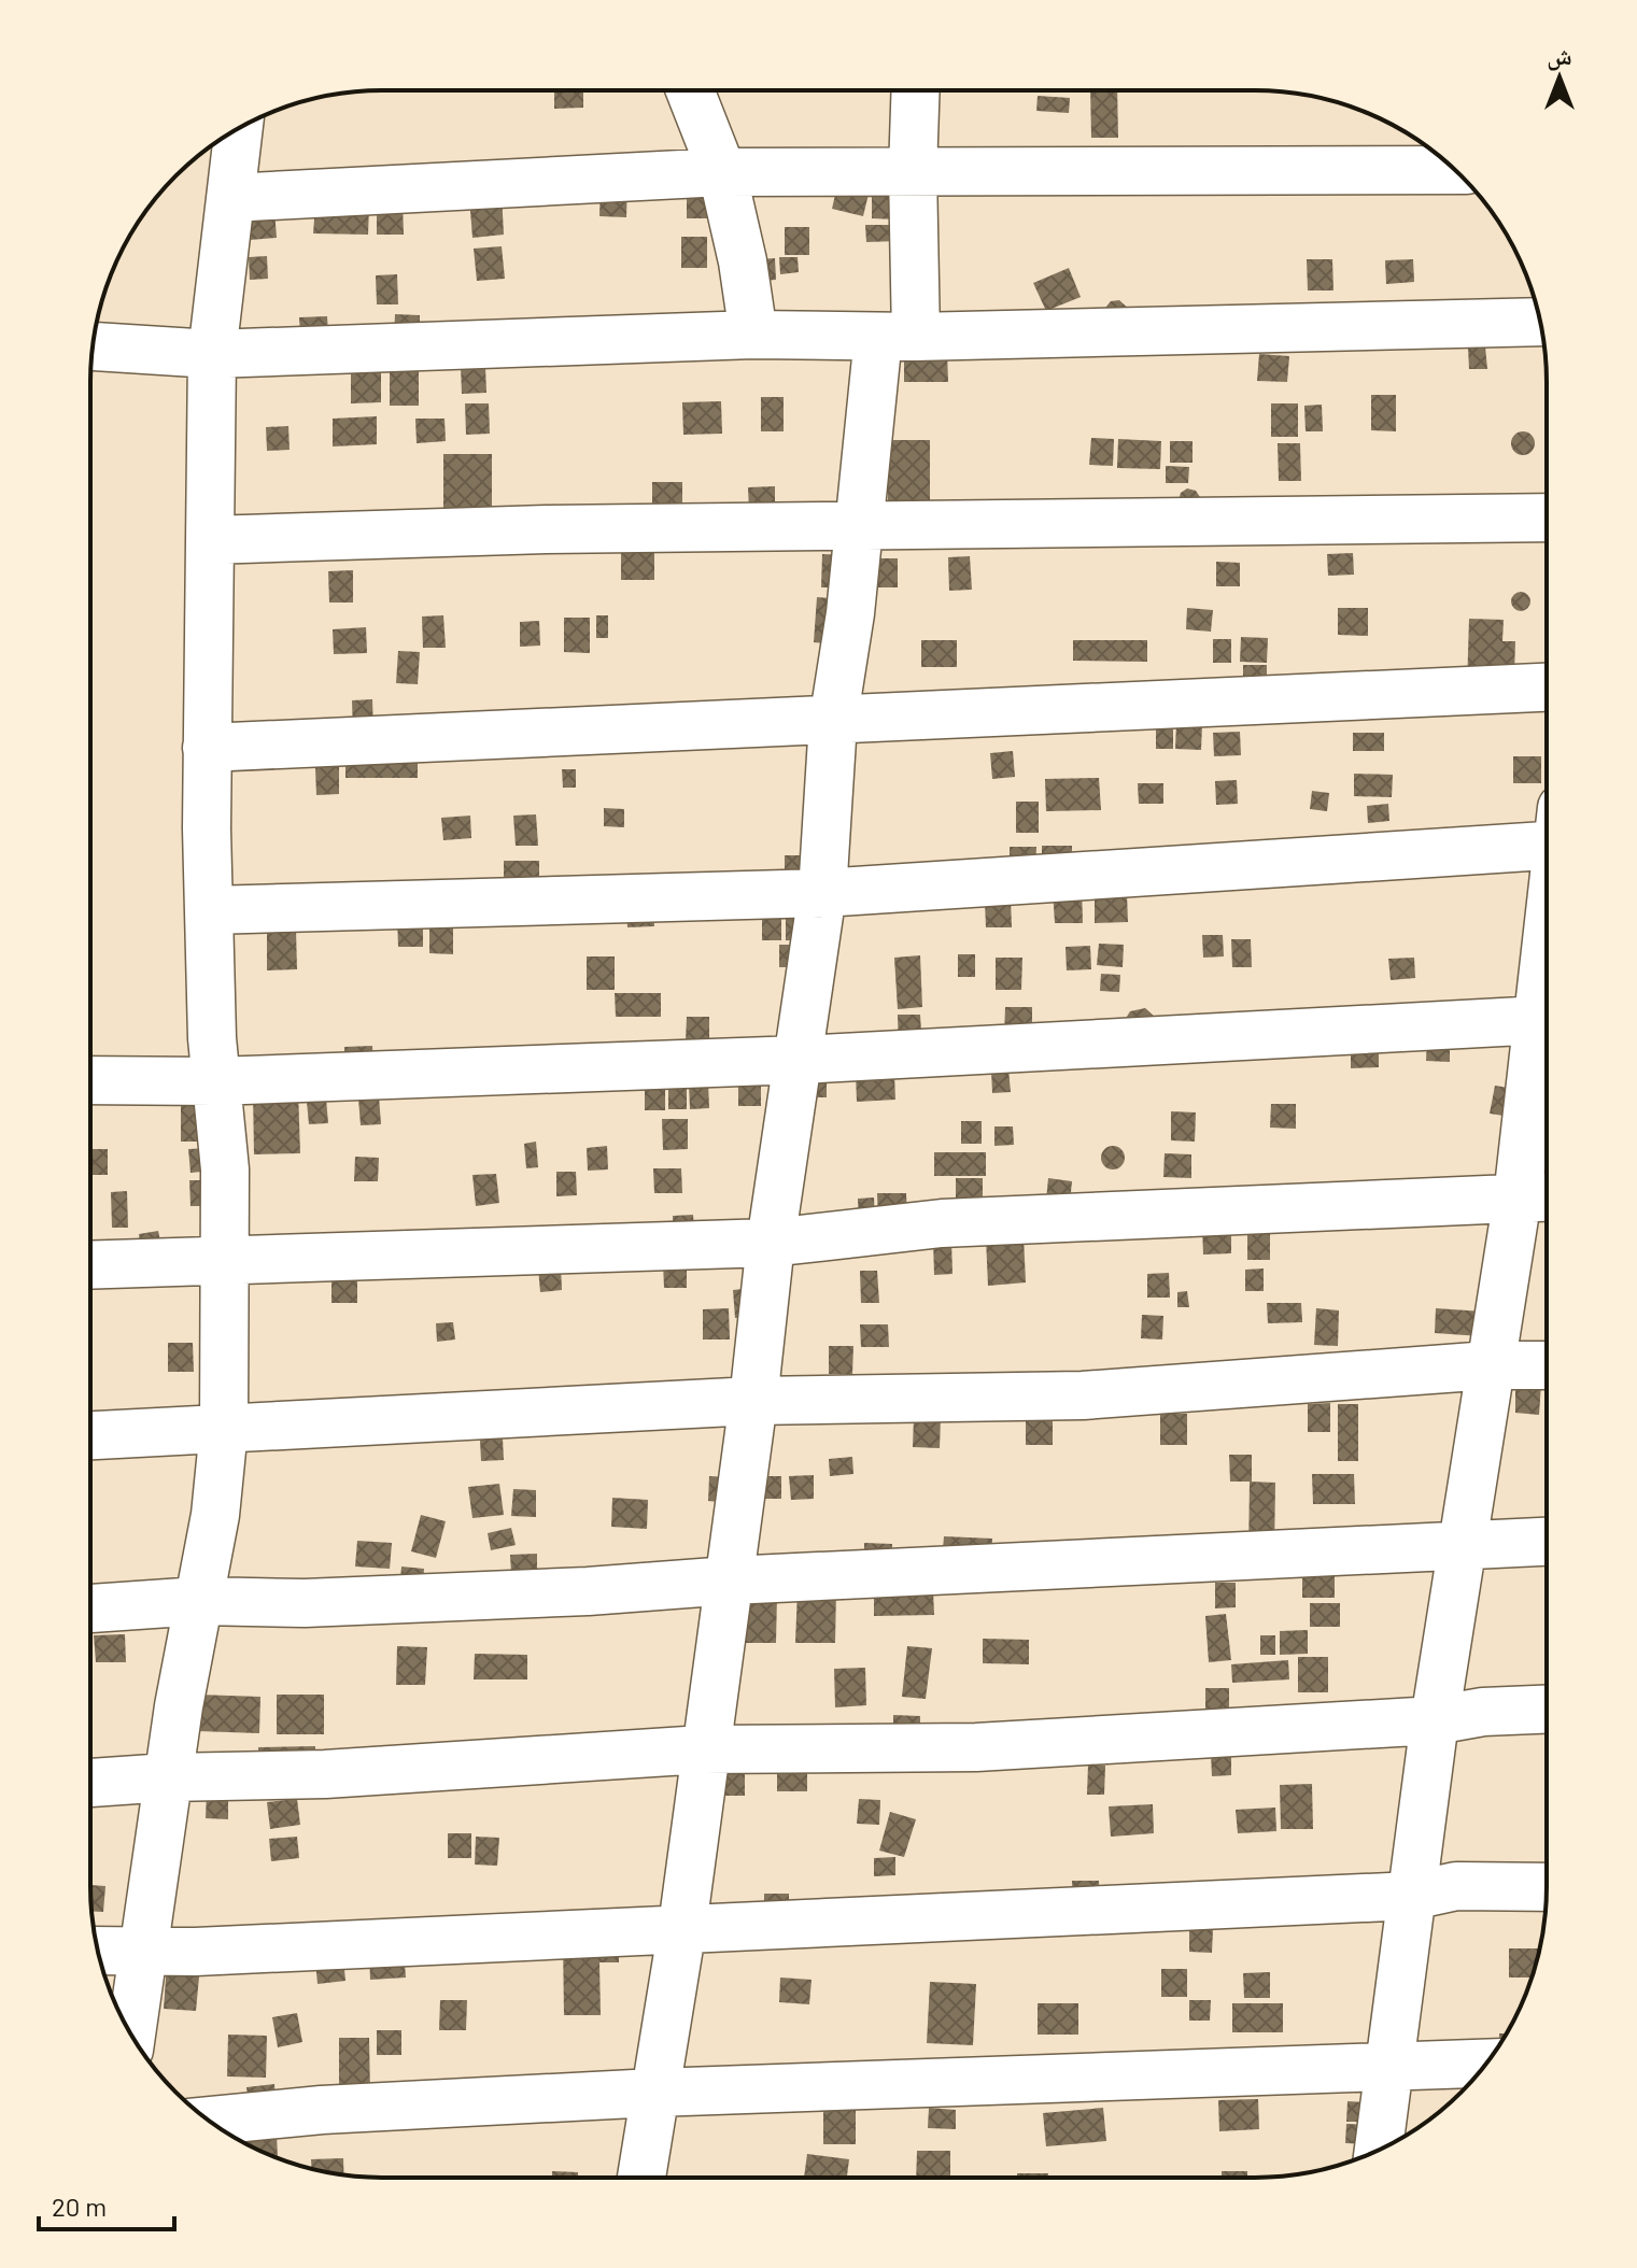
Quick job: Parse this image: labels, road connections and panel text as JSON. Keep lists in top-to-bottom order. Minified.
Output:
{"scale_bar":"20 m","north":"top"}
